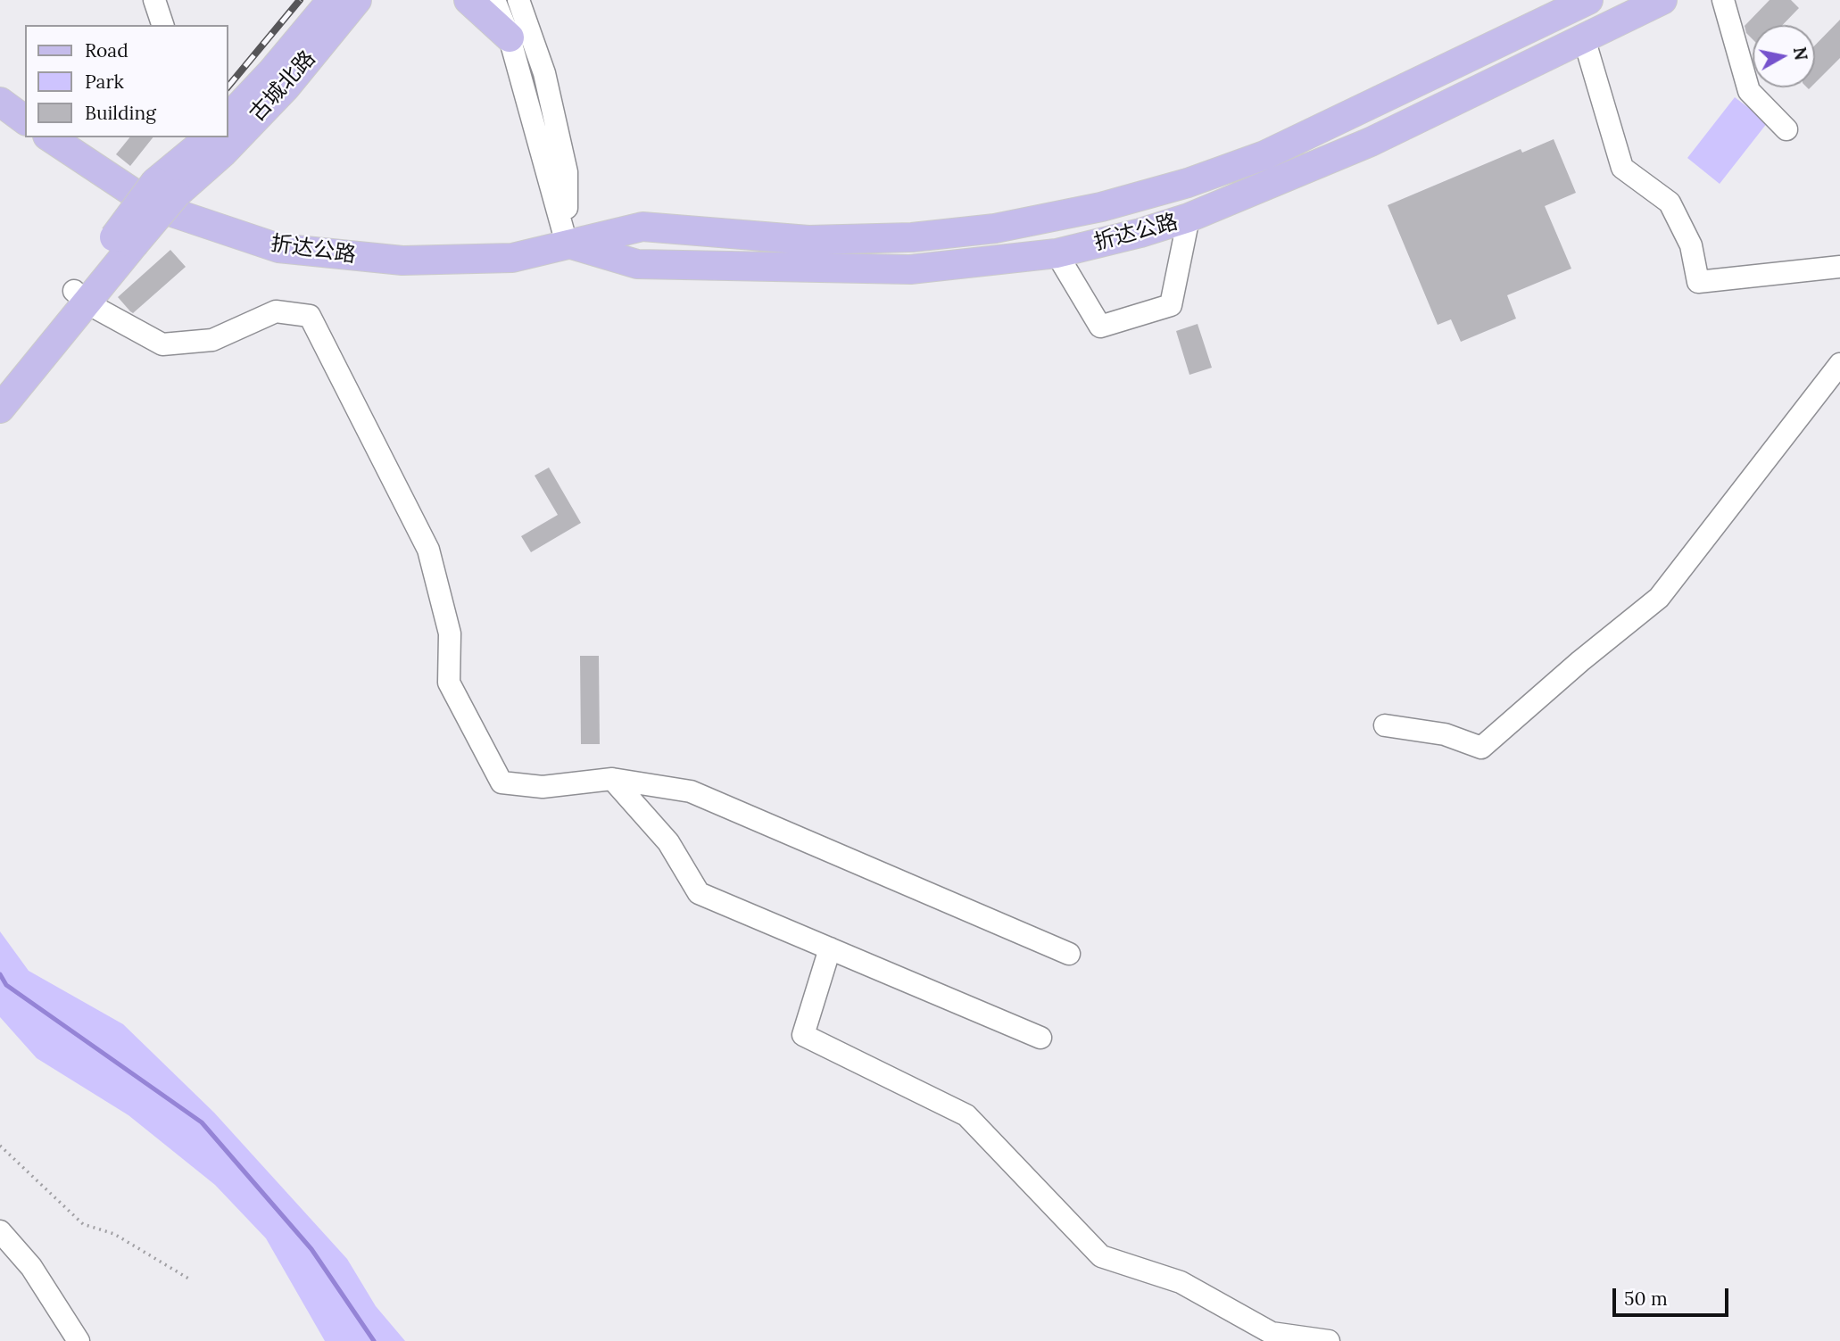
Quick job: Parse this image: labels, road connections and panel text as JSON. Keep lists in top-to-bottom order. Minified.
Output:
{"streets":{"main road":["古城北路","折达公路"]},"legend":["Road","Park","Building"],"scale_bar":"50 m","north":"right"}
